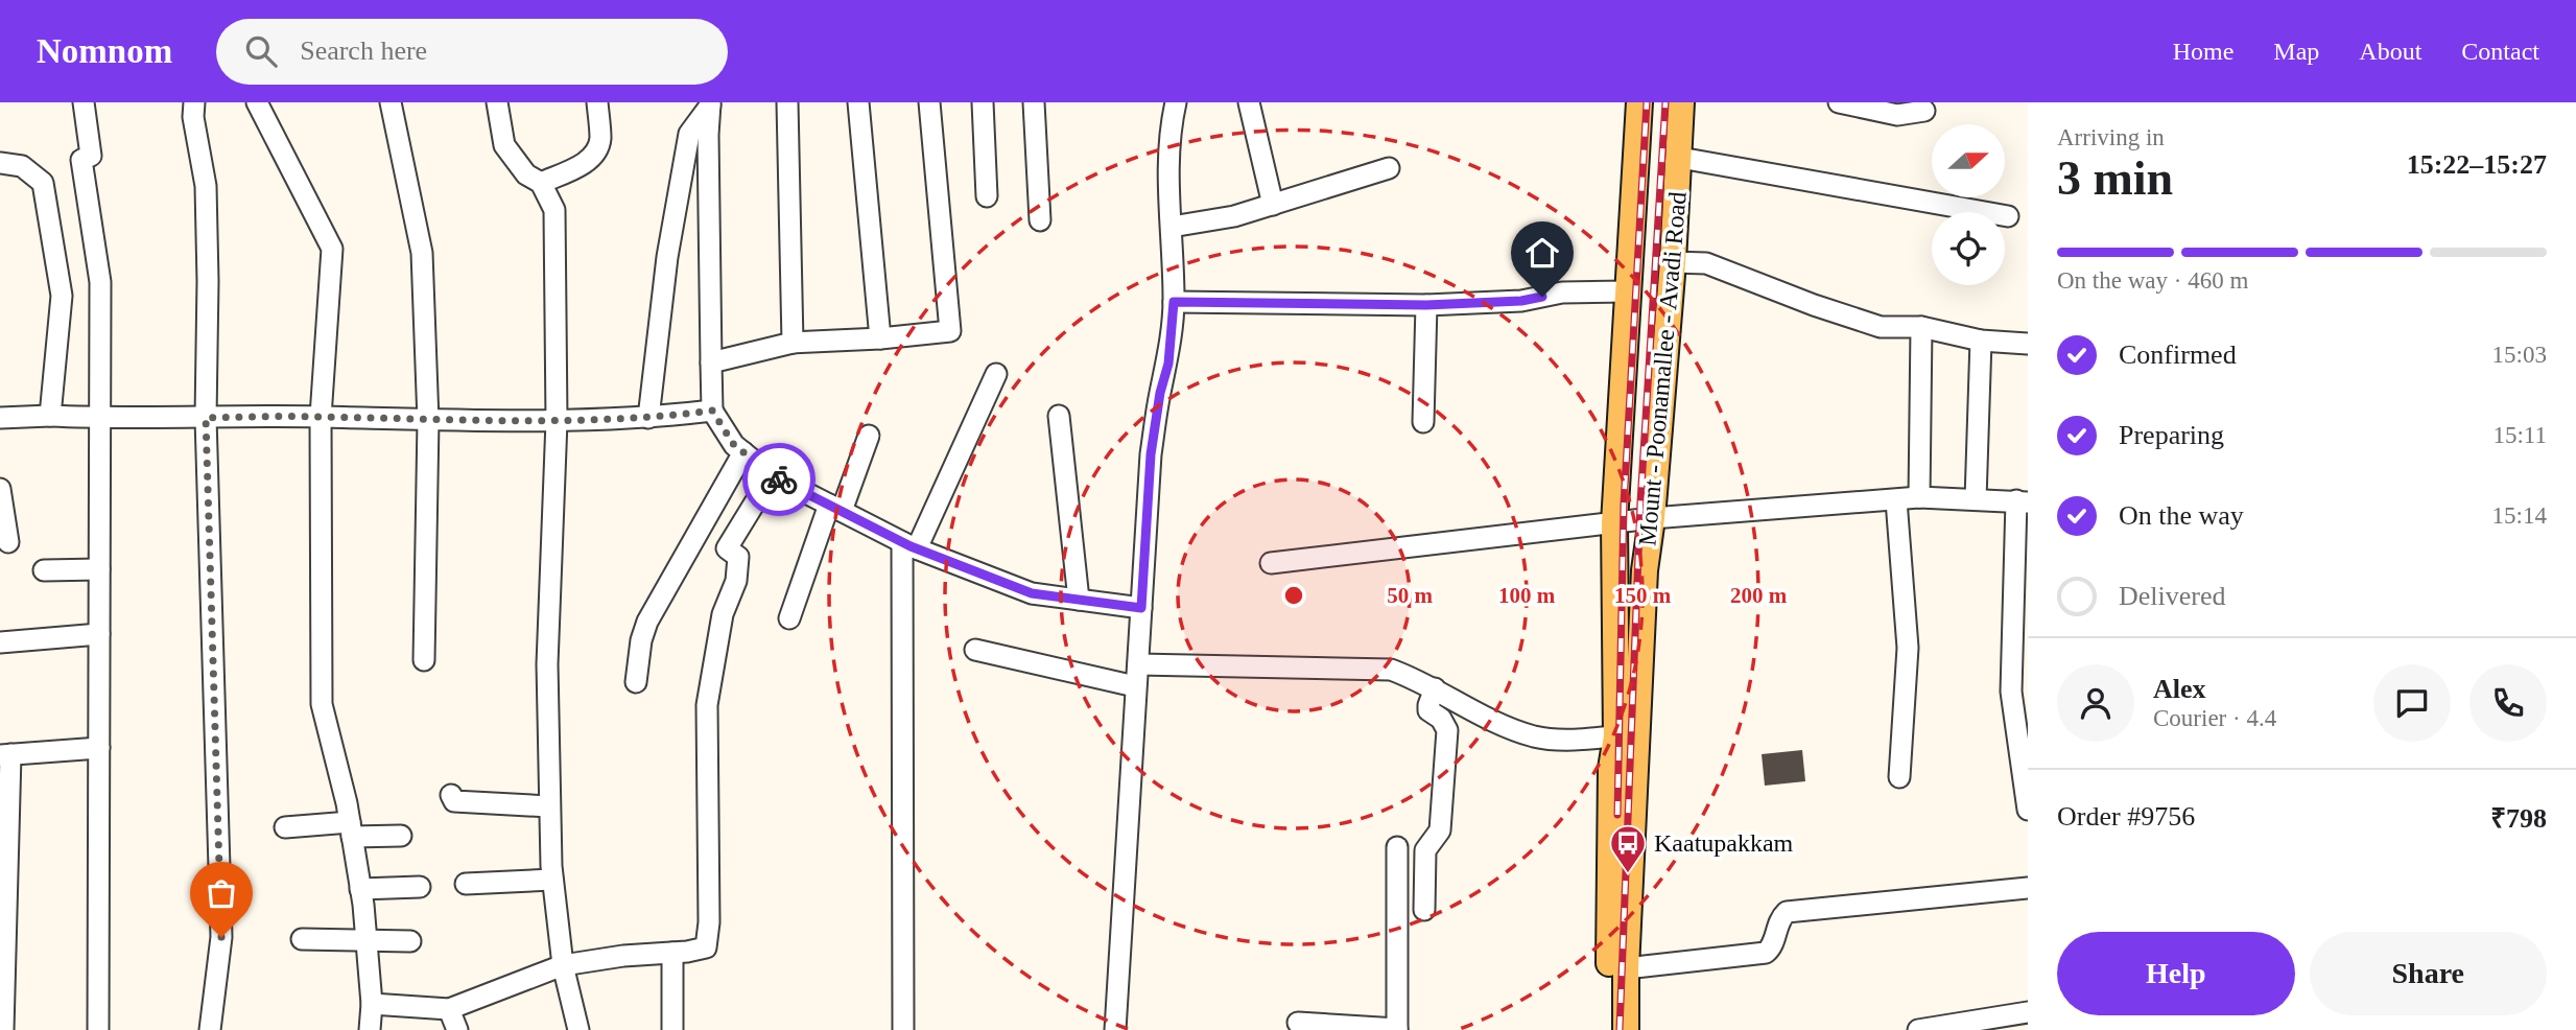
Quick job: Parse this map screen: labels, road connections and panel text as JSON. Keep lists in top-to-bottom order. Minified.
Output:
{"streets":{"main road":["Mount - Poonamallee - Avadi Road"]},"places":{"bus stop":["Kaatupakkam"]},"north":"right","page":{"header":"Nomnom","search":"Search here","nav":["Home","Map","About","Contact"],"heading":["3 min","Arriving in","15:22–15:27"],"panel":["Alex","Courier · 4.4","Order #9756","₹798"],"bar":"On the way · 460 m","list":[["Confirmed","15:03"],["Preparing","15:11"],["On the way","15:14"],"Delivered"],"buttons":["Help","Share"]},"rings":["50 m","100 m","150 m","200 m"]}
